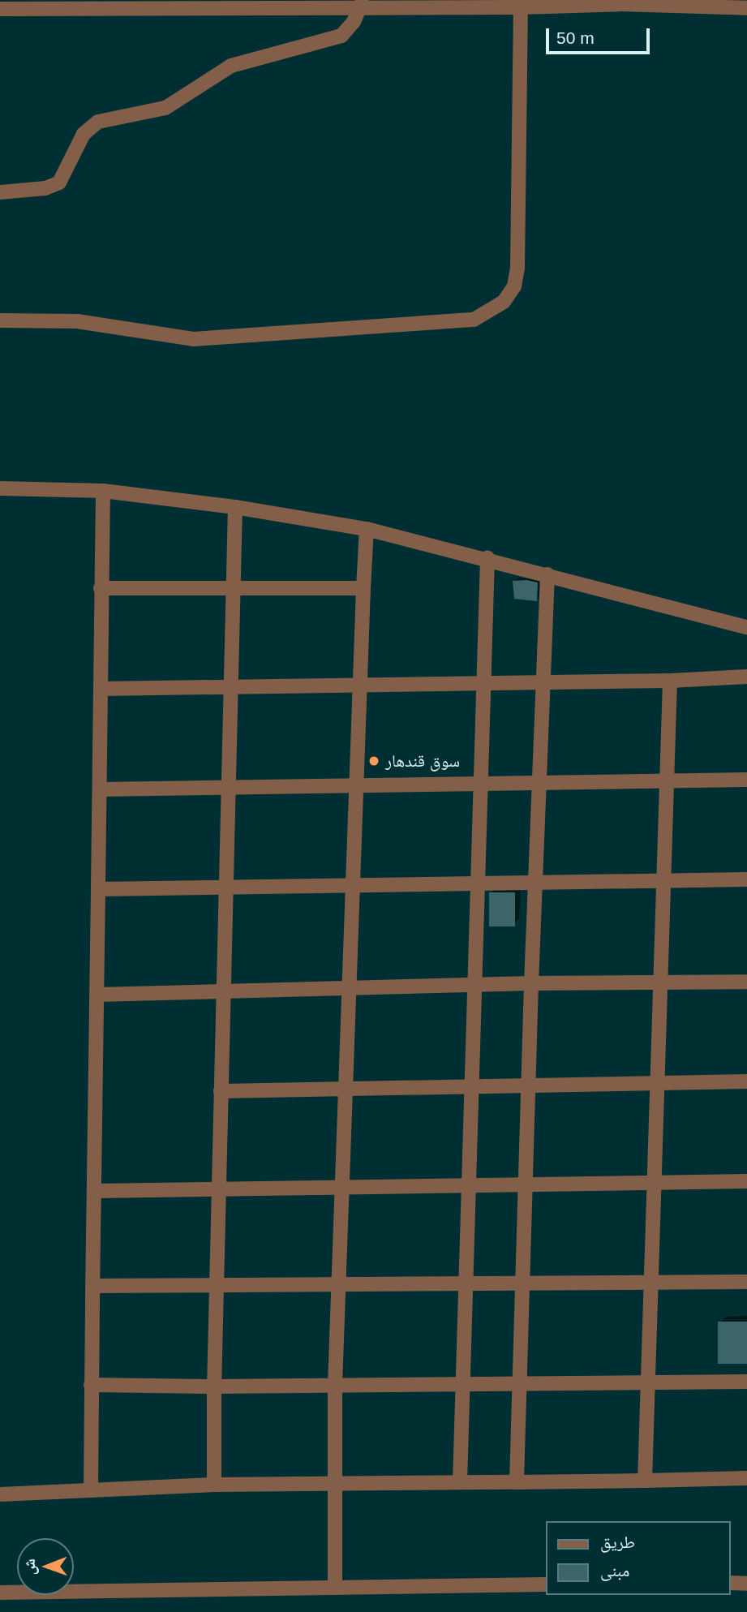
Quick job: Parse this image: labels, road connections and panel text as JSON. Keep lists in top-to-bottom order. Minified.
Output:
{"places":["سوق قندهار"],"legend":["طريق","مبنى"],"scale_bar":"50 m","north":"left"}
